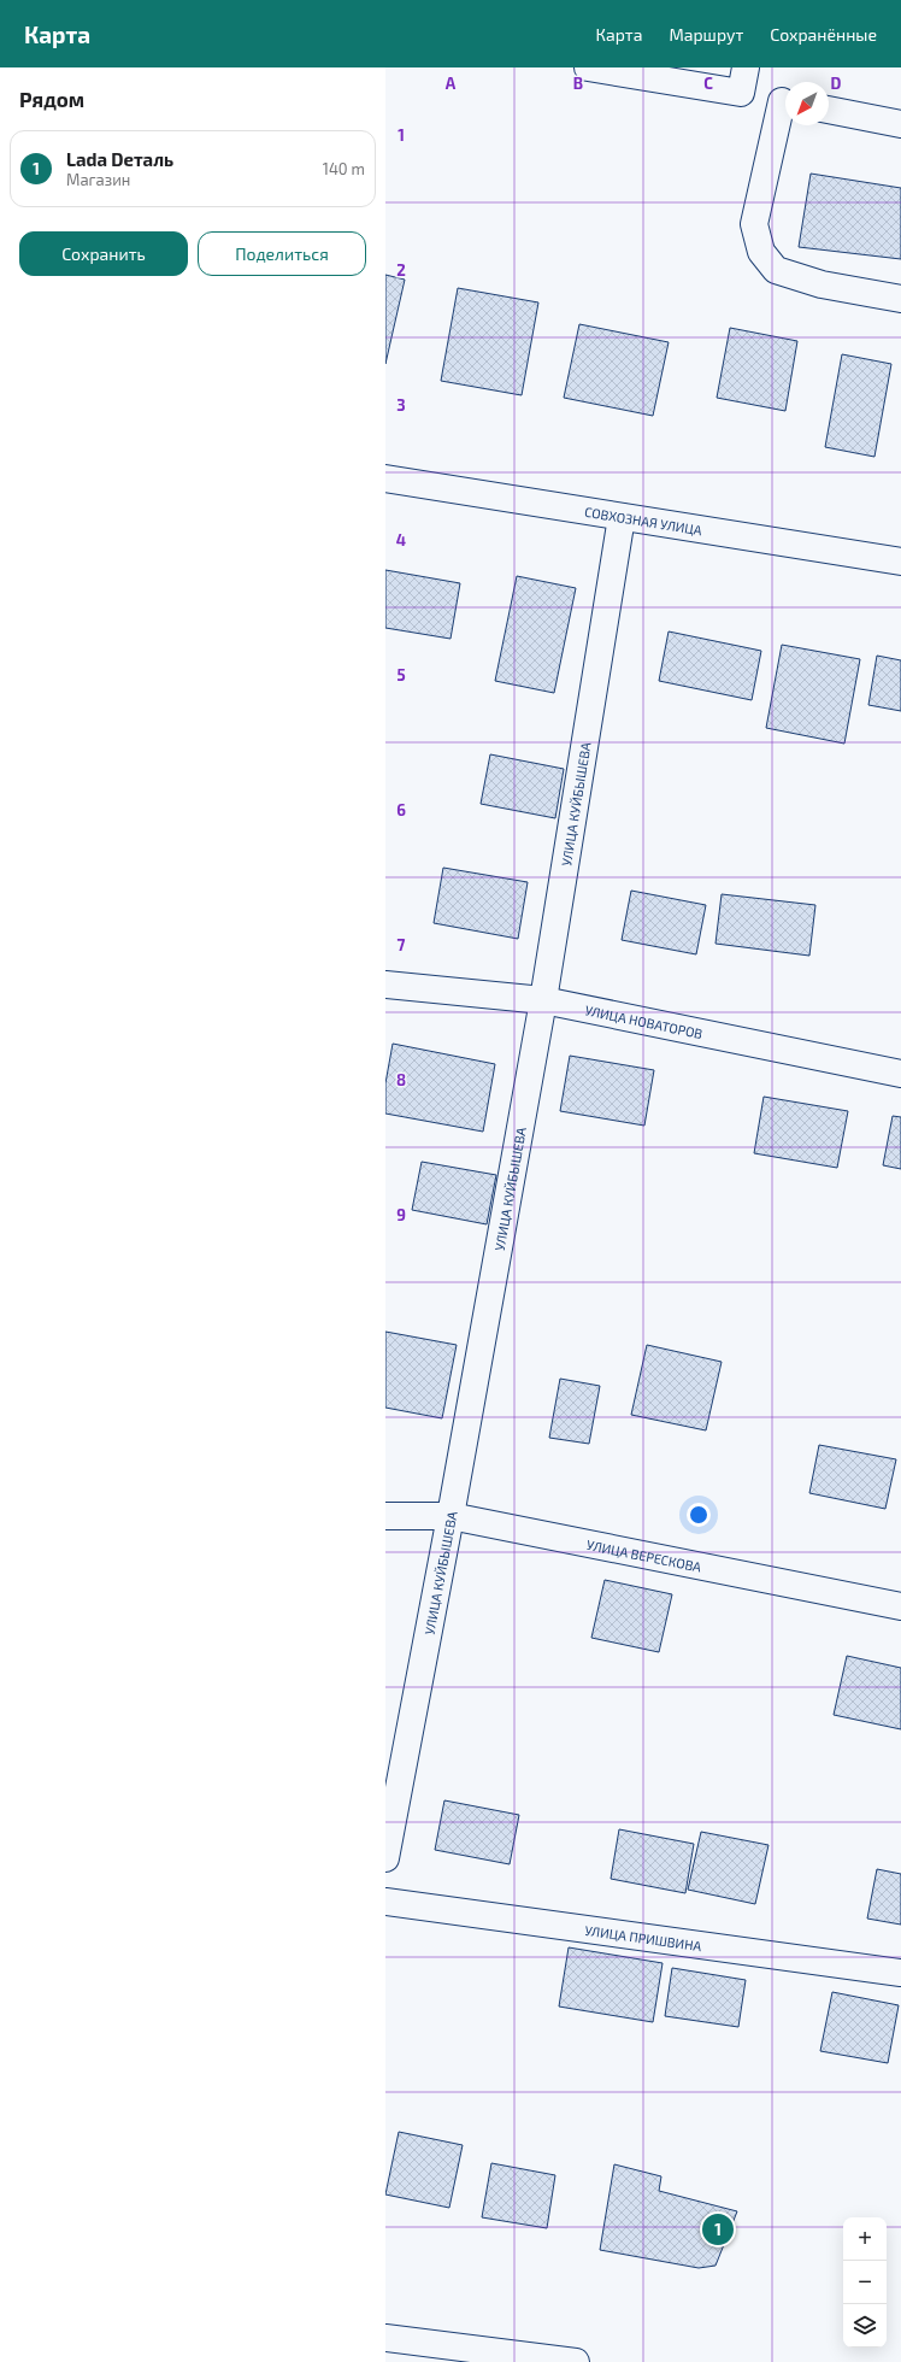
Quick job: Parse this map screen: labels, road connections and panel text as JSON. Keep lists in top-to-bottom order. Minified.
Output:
{"streets":{"street":["СОВХОЗНАЯ УЛИЦА","УЛИЦА КУЙБЫШЕВА","УЛИЦА НОВАТОРОВ","УЛИЦА ВЕРЕСКОВА","УЛИЦА ПРИШВИНА"]},"crossings":[["СОВХОЗНАЯ УЛИЦА","УЛИЦА КУЙБЫШЕВА"],["УЛИЦА КУЙБЫШЕВА","УЛИЦА НОВАТОРОВ"],["УЛИЦА КУЙБЫШЕВА","УЛИЦА ВЕРЕСКОВА"]],"north":"bottom left","page":{"header":"Карта","nav":["Карта","Маршрут","Сохранённые"],"heading":"Рядом","list":[{"mark":"1","name":"Lada Dеталь","note":"Магазин","value":"140 m"}],"buttons":["Сохранить","Поделиться"],"pins":"1","map_buttons":["+","−"]},"grid":{"columns":["A","B","C","D"],"rows":["1","2","3","4","5","6","7","8","9"]}}
